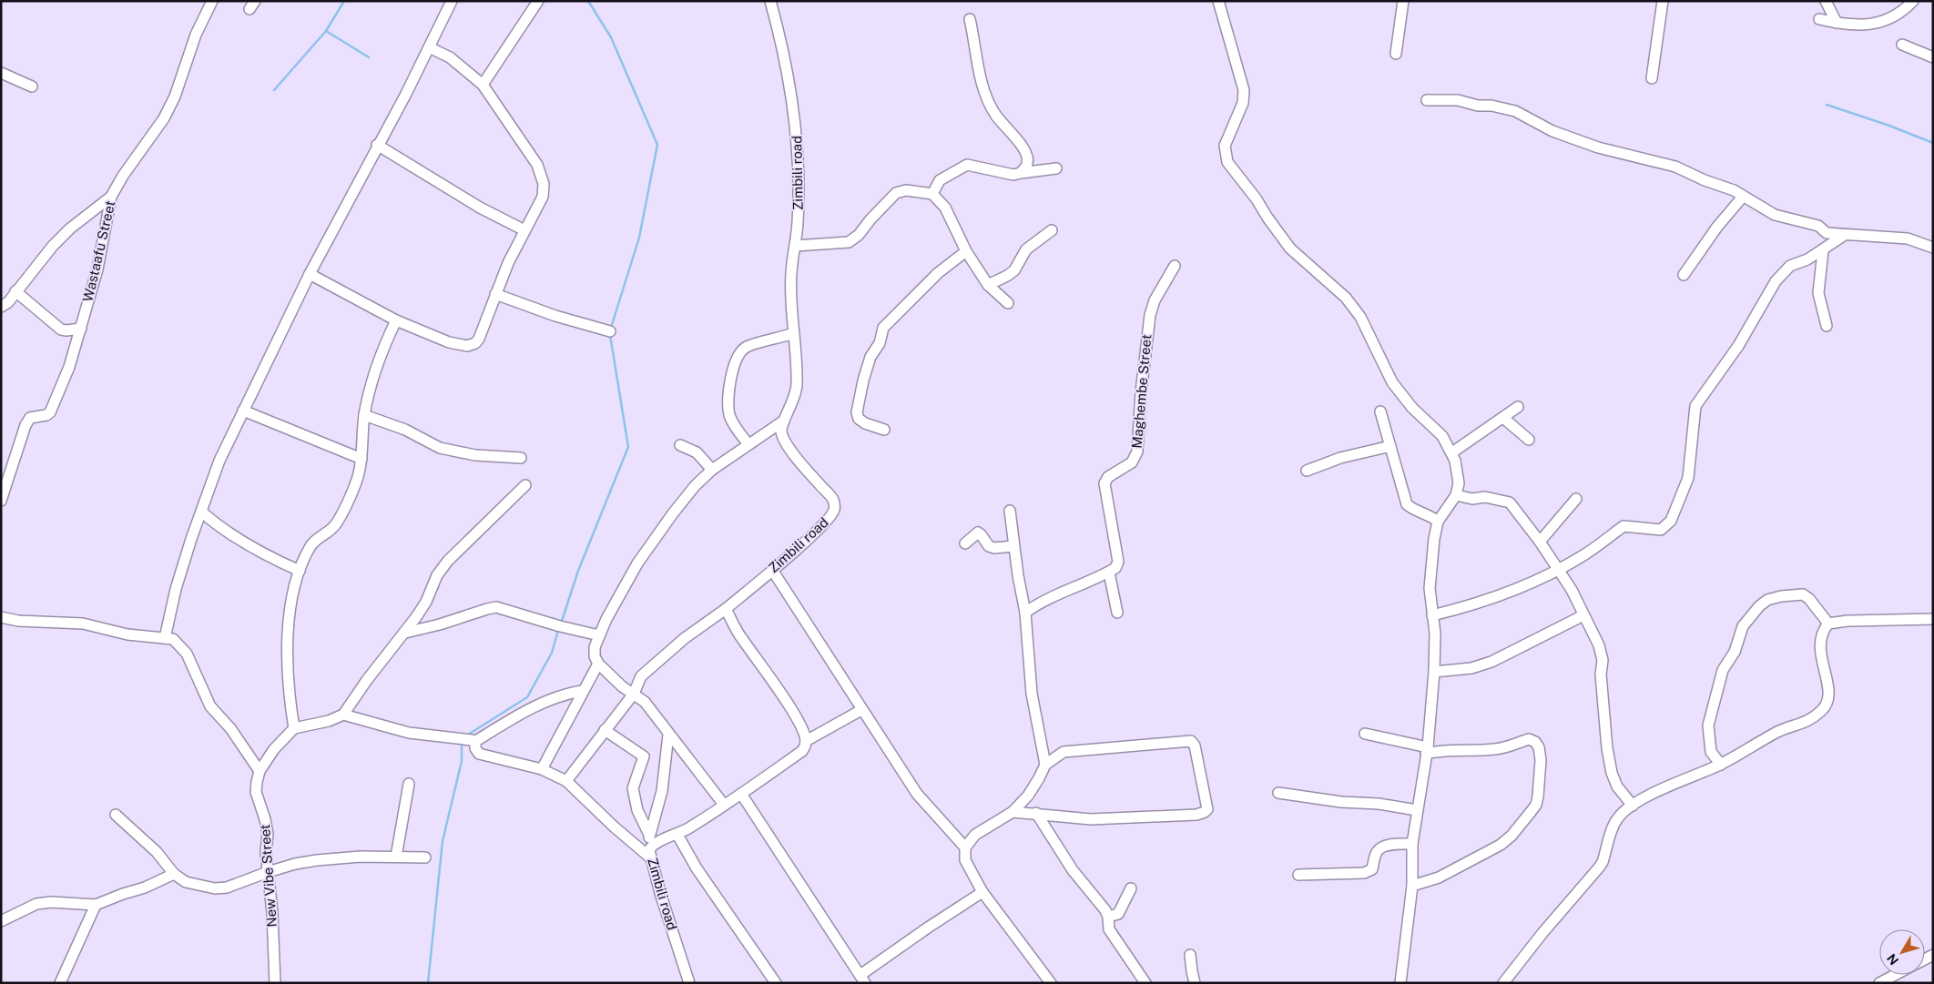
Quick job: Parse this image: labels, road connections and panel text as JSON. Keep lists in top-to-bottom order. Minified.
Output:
{"streets":{"street":["Zimbili road","Wastaafu Street","Maghembe Street","New Vibe Street"]},"north":"bottom left"}
